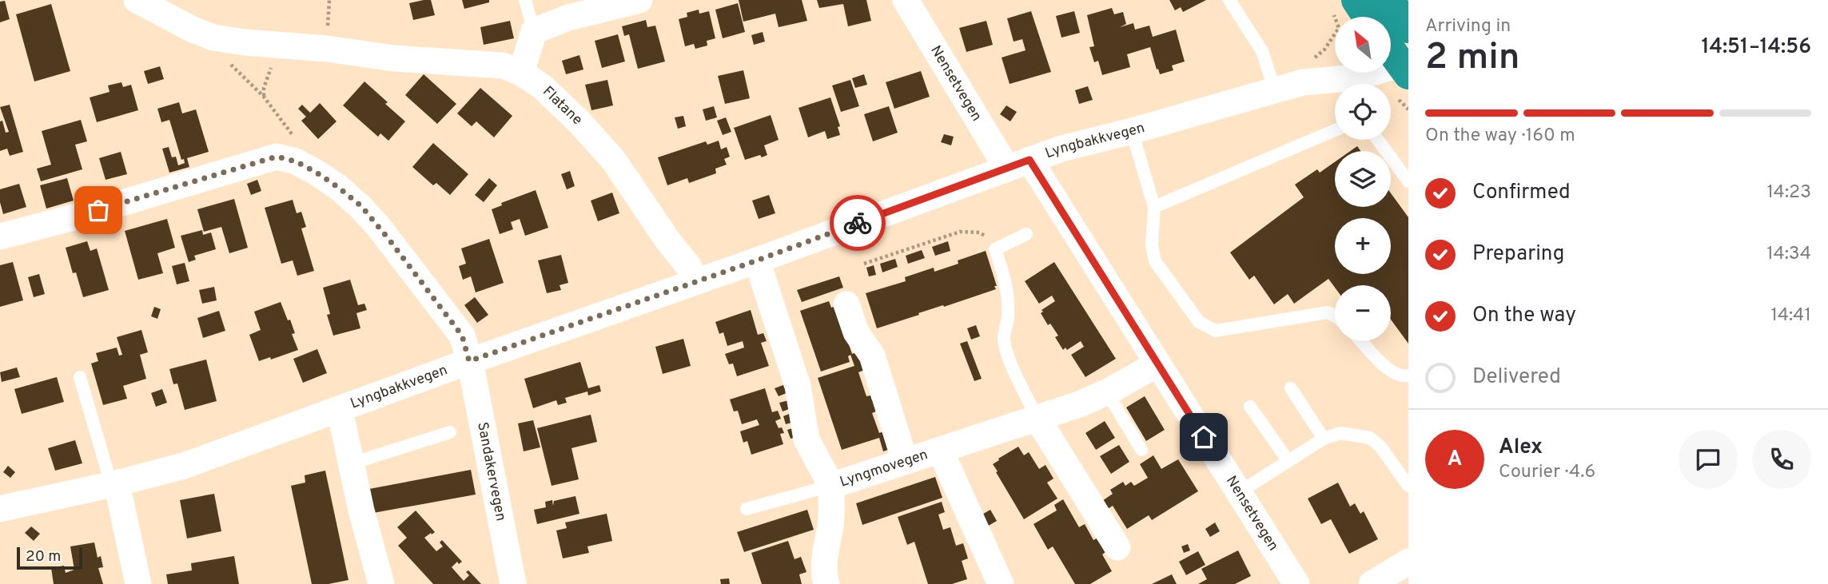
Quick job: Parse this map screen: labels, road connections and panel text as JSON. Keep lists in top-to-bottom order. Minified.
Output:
{"streets":{"street":["Nensetvegen","Flatane","Lyngbakkvegen","Lyngmovegen","Sandakervegen"]},"crossings":[["Nensetvegen","Lyngbakkvegen"],["Nensetvegen","Lyngmovegen"],["Lyngbakkvegen","Lyngmovegen"],["Lyngbakkvegen","Sandakervegen"]],"scale_bar":"20 m","north":"top left","page":{"heading":["2 min","Arriving in","14:51–14:56"],"panel":["Alex","Courier · 4.6"],"map_buttons":["+","−"],"bar":"On the way · 160 m","list":[["Confirmed","14:23"],["Preparing","14:34"],["On the way","14:41"],"Delivered"],"round":"A","scale":"20 m"}}
